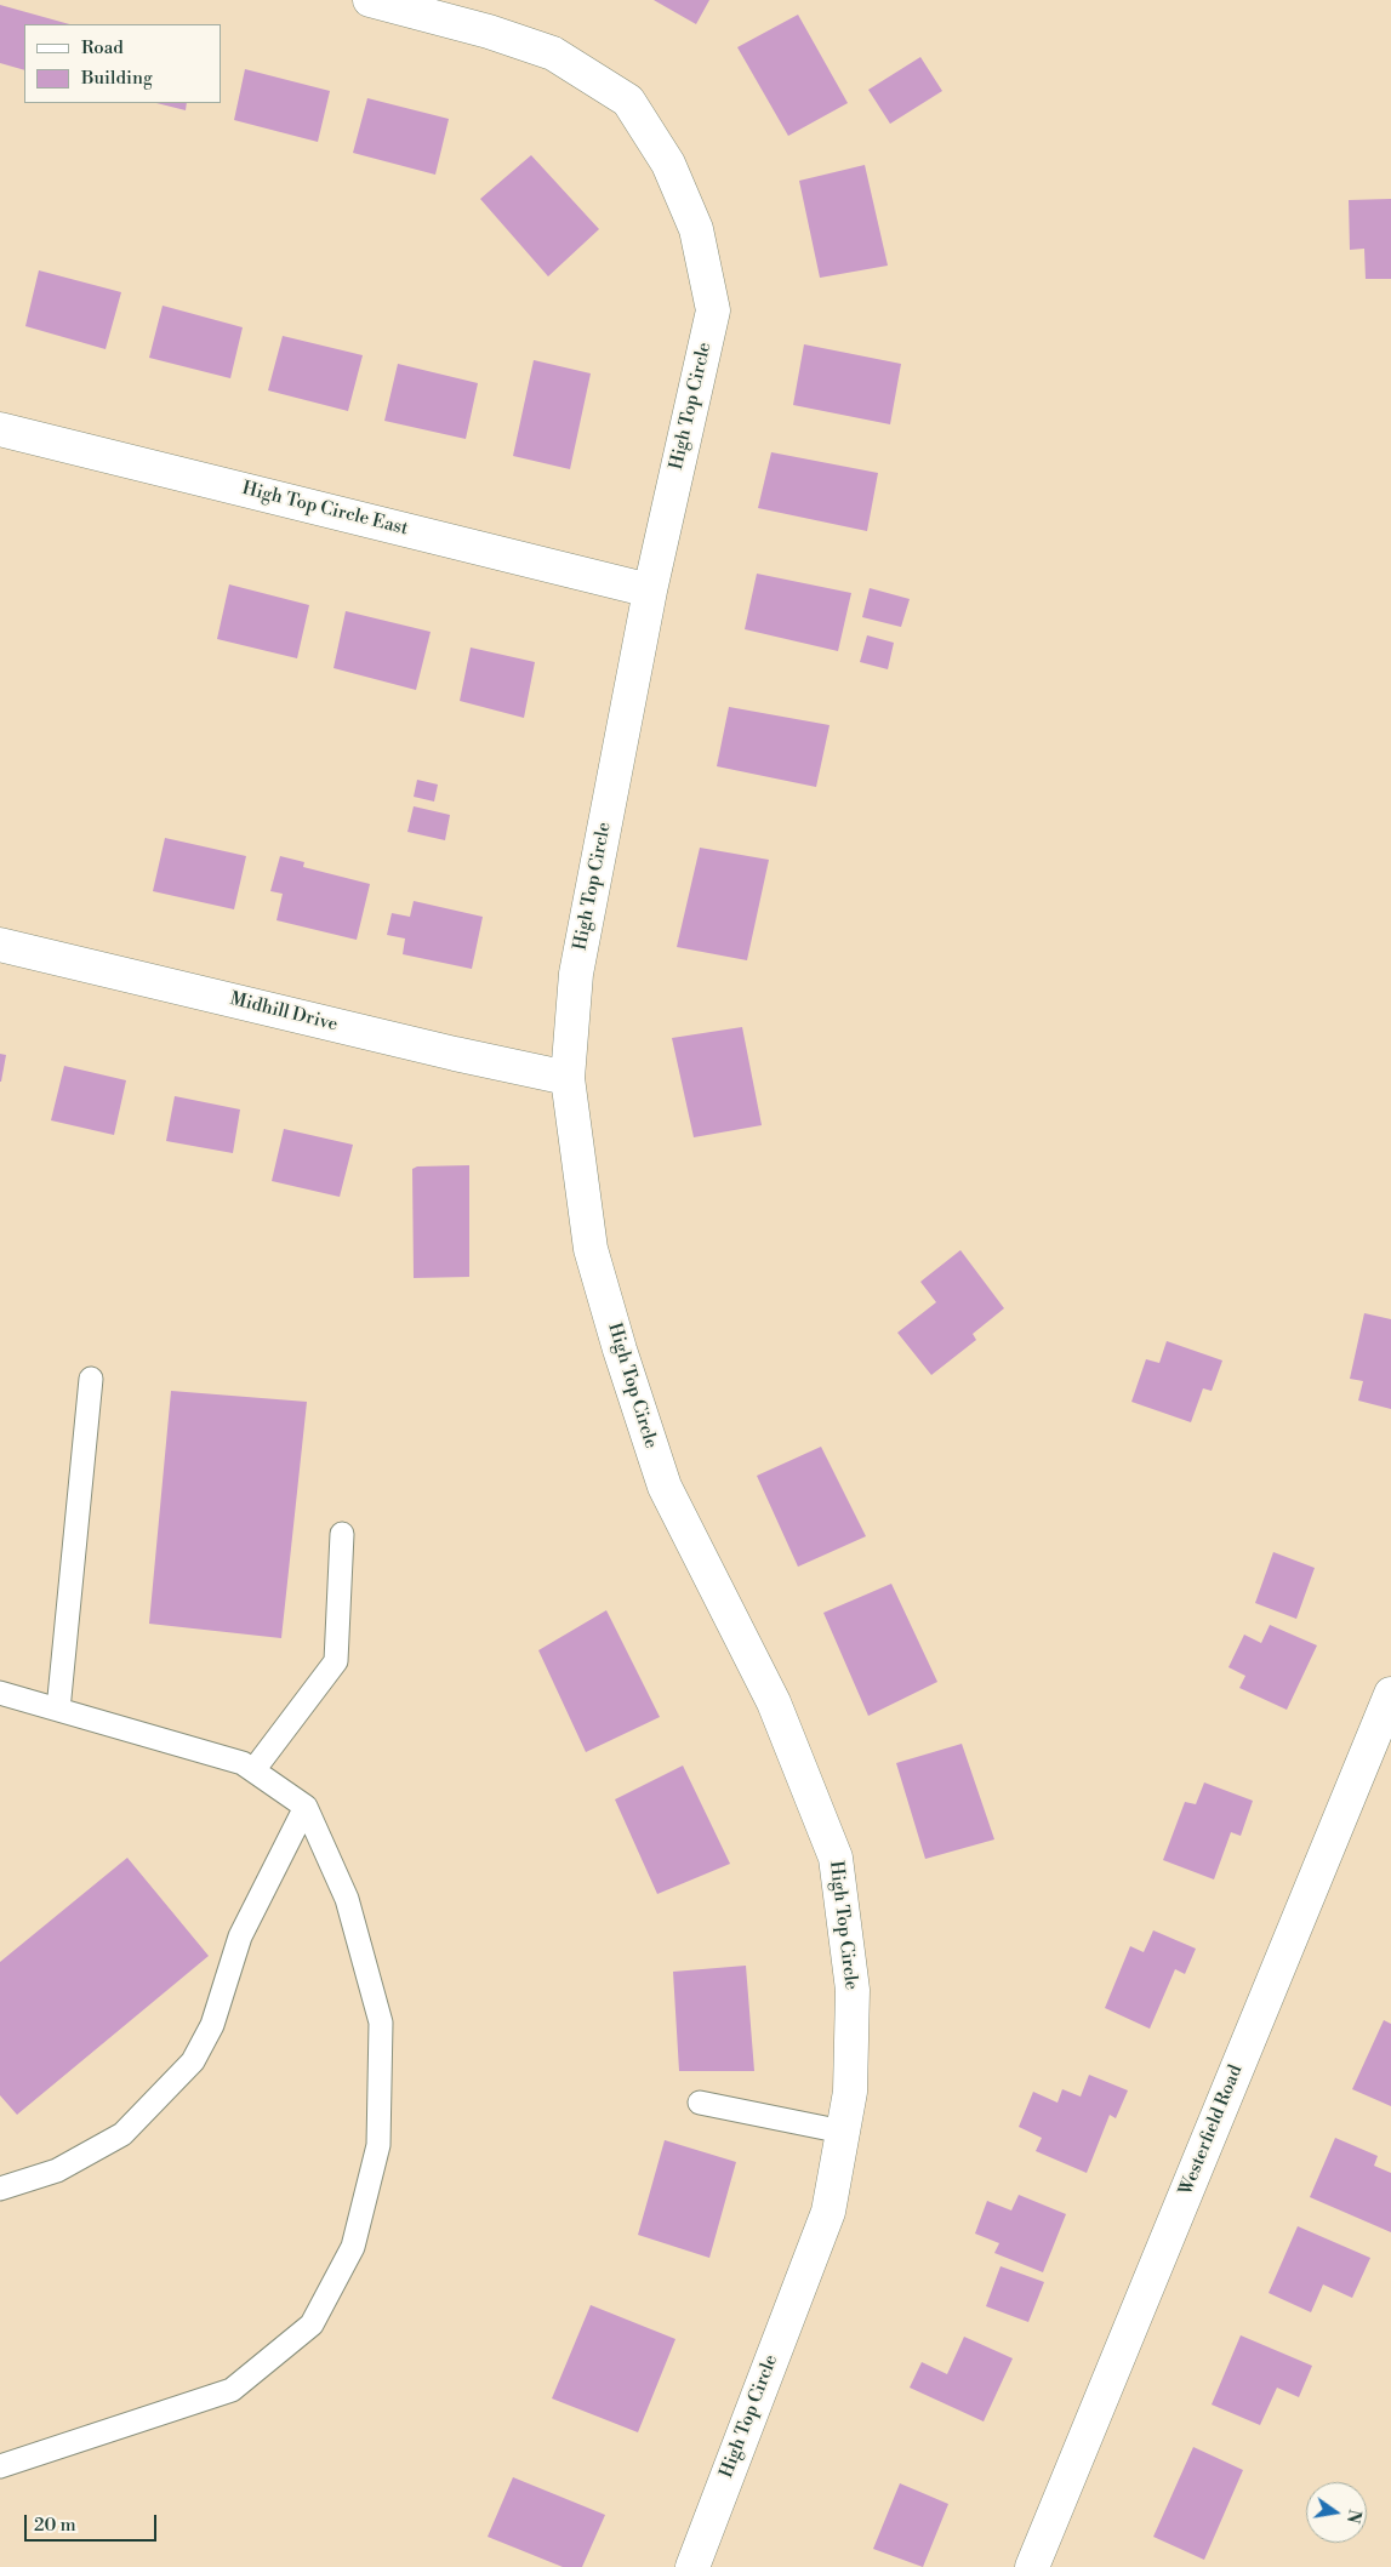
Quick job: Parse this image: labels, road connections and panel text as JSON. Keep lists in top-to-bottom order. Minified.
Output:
{"streets":{"street":["High Top Circle","High Top Circle East","Midhill Drive","Westerfield Road"]},"crossings":[["High Top Circle","High Top Circle East"],["High Top Circle","Midhill Drive"]],"legend":["Road","Building"],"scale_bar":"20 m","north":"right"}
